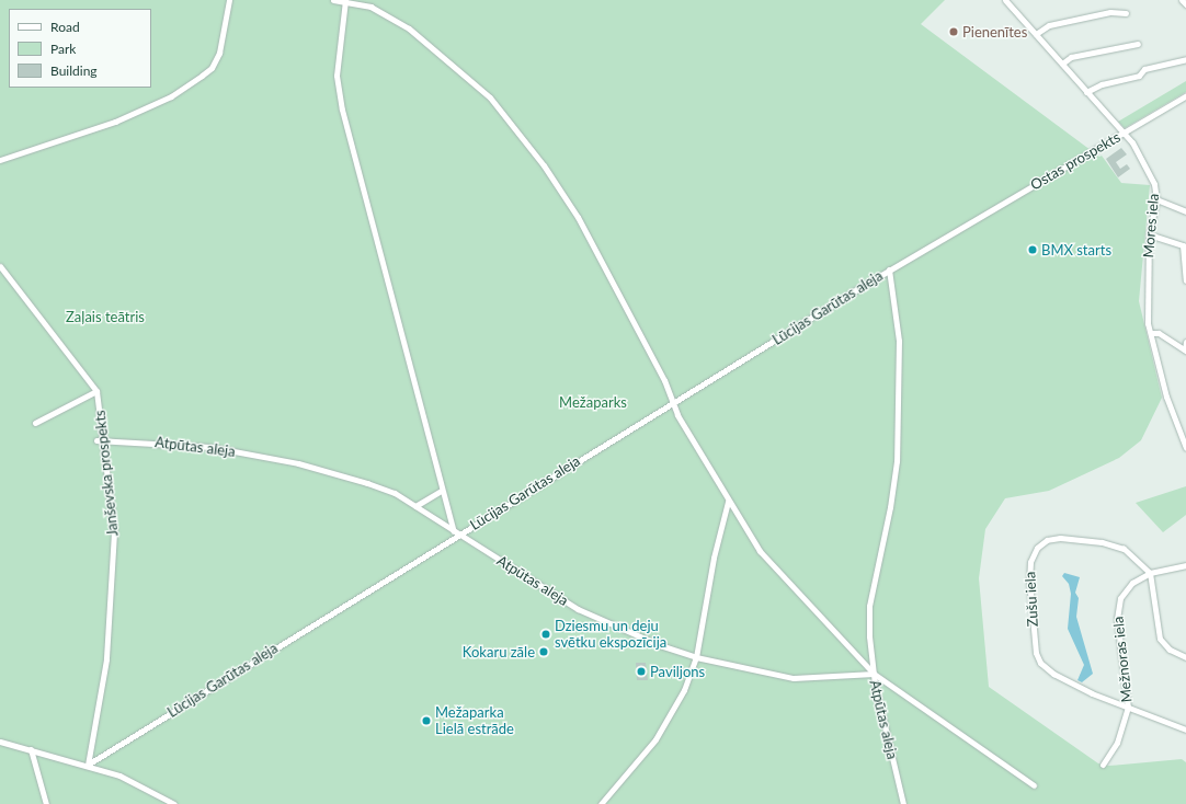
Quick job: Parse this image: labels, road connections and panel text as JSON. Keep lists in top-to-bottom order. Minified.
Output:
{"streets":{"street":["Ostas prospekts","Mores iela","Lūcijas Garūtas aleja","Atpūtas aleja","Janševska prospekts","Zušu iela","Mežnoras iela"]},"crossings":[["Ostas prospekts","Mores iela"],["Ostas prospekts","Lūcijas Garūtas aleja"],["Lūcijas Garūtas aleja","Atpūtas aleja"],["Lūcijas Garūtas aleja","Janševska prospekts"],["Atpūtas aleja","Janševska prospekts"],["Zušu iela","Mežnoras iela"]],"parks":["Zaļais teātris","Mežaparks"],"places":["Pienenītes","BMX starts","Dziesmu un deju svētku ekspozīcija","Kokaru zāle","Paviljons","Mežaparka Lielā estrāde"],"legend":["Road","Park","Building"]}
